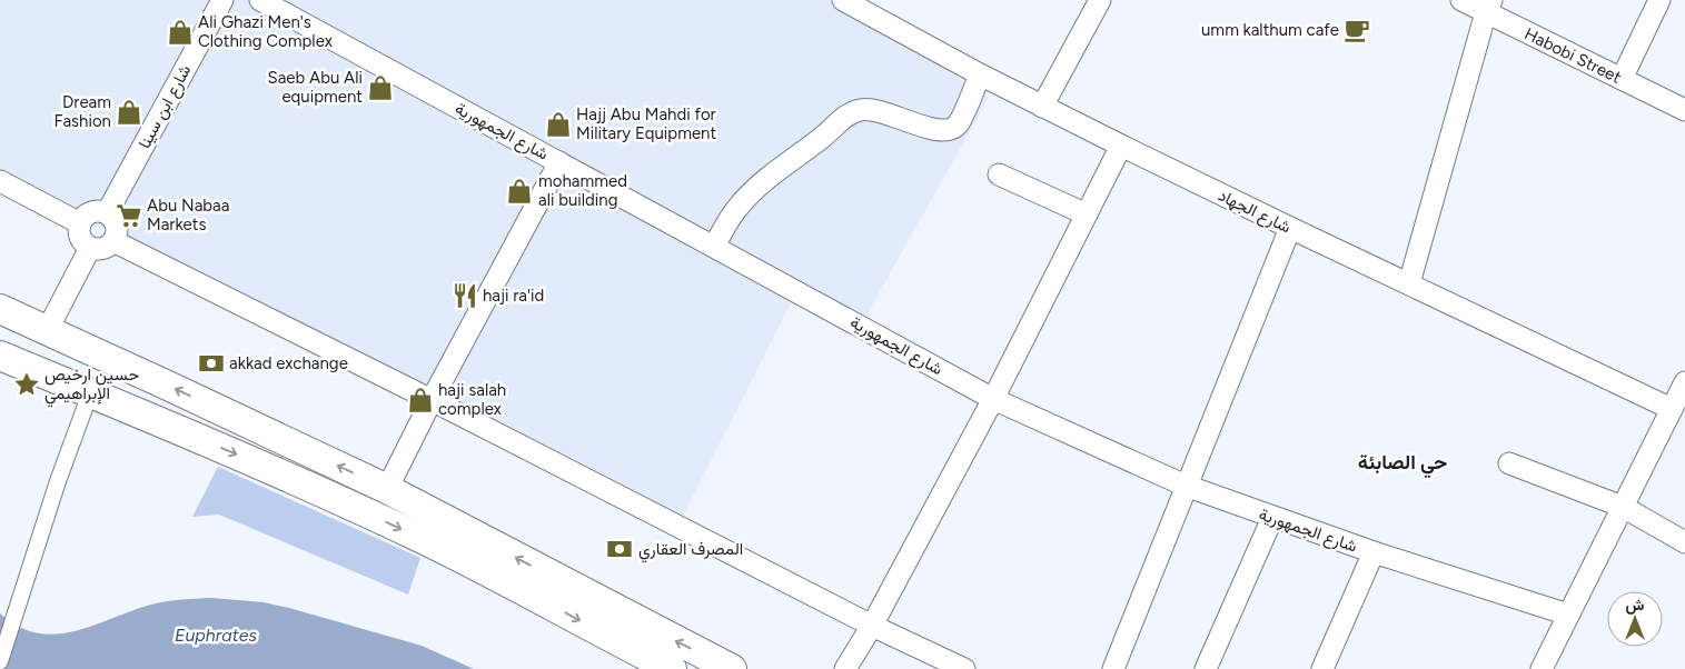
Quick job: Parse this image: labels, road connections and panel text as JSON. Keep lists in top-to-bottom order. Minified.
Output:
{"streets":{"street":["Habobi Street","شارع ابن سينا","شارع الجمهورية","شارع الجهاد"]},"districts":["حي الصابئة"],"water":["Euphrates"],"places":{"cafe":["umm kalthum cafe"],"shop":["Ali Ghazi Men's Clothing Complex","Saeb Abu Ali equipment","Dream Fashion","Hajj Abu Mahdi for Military Equipment","mohammed ali building","haji salah complex"],"supermarket":["Abu Nabaa Markets"],"restaurant":["haji ra'id"],"bank":["akkad exchange","المصرف العقاري"],"place":["حسين ارخيص الإبراهيمي"]},"north":"top"}
